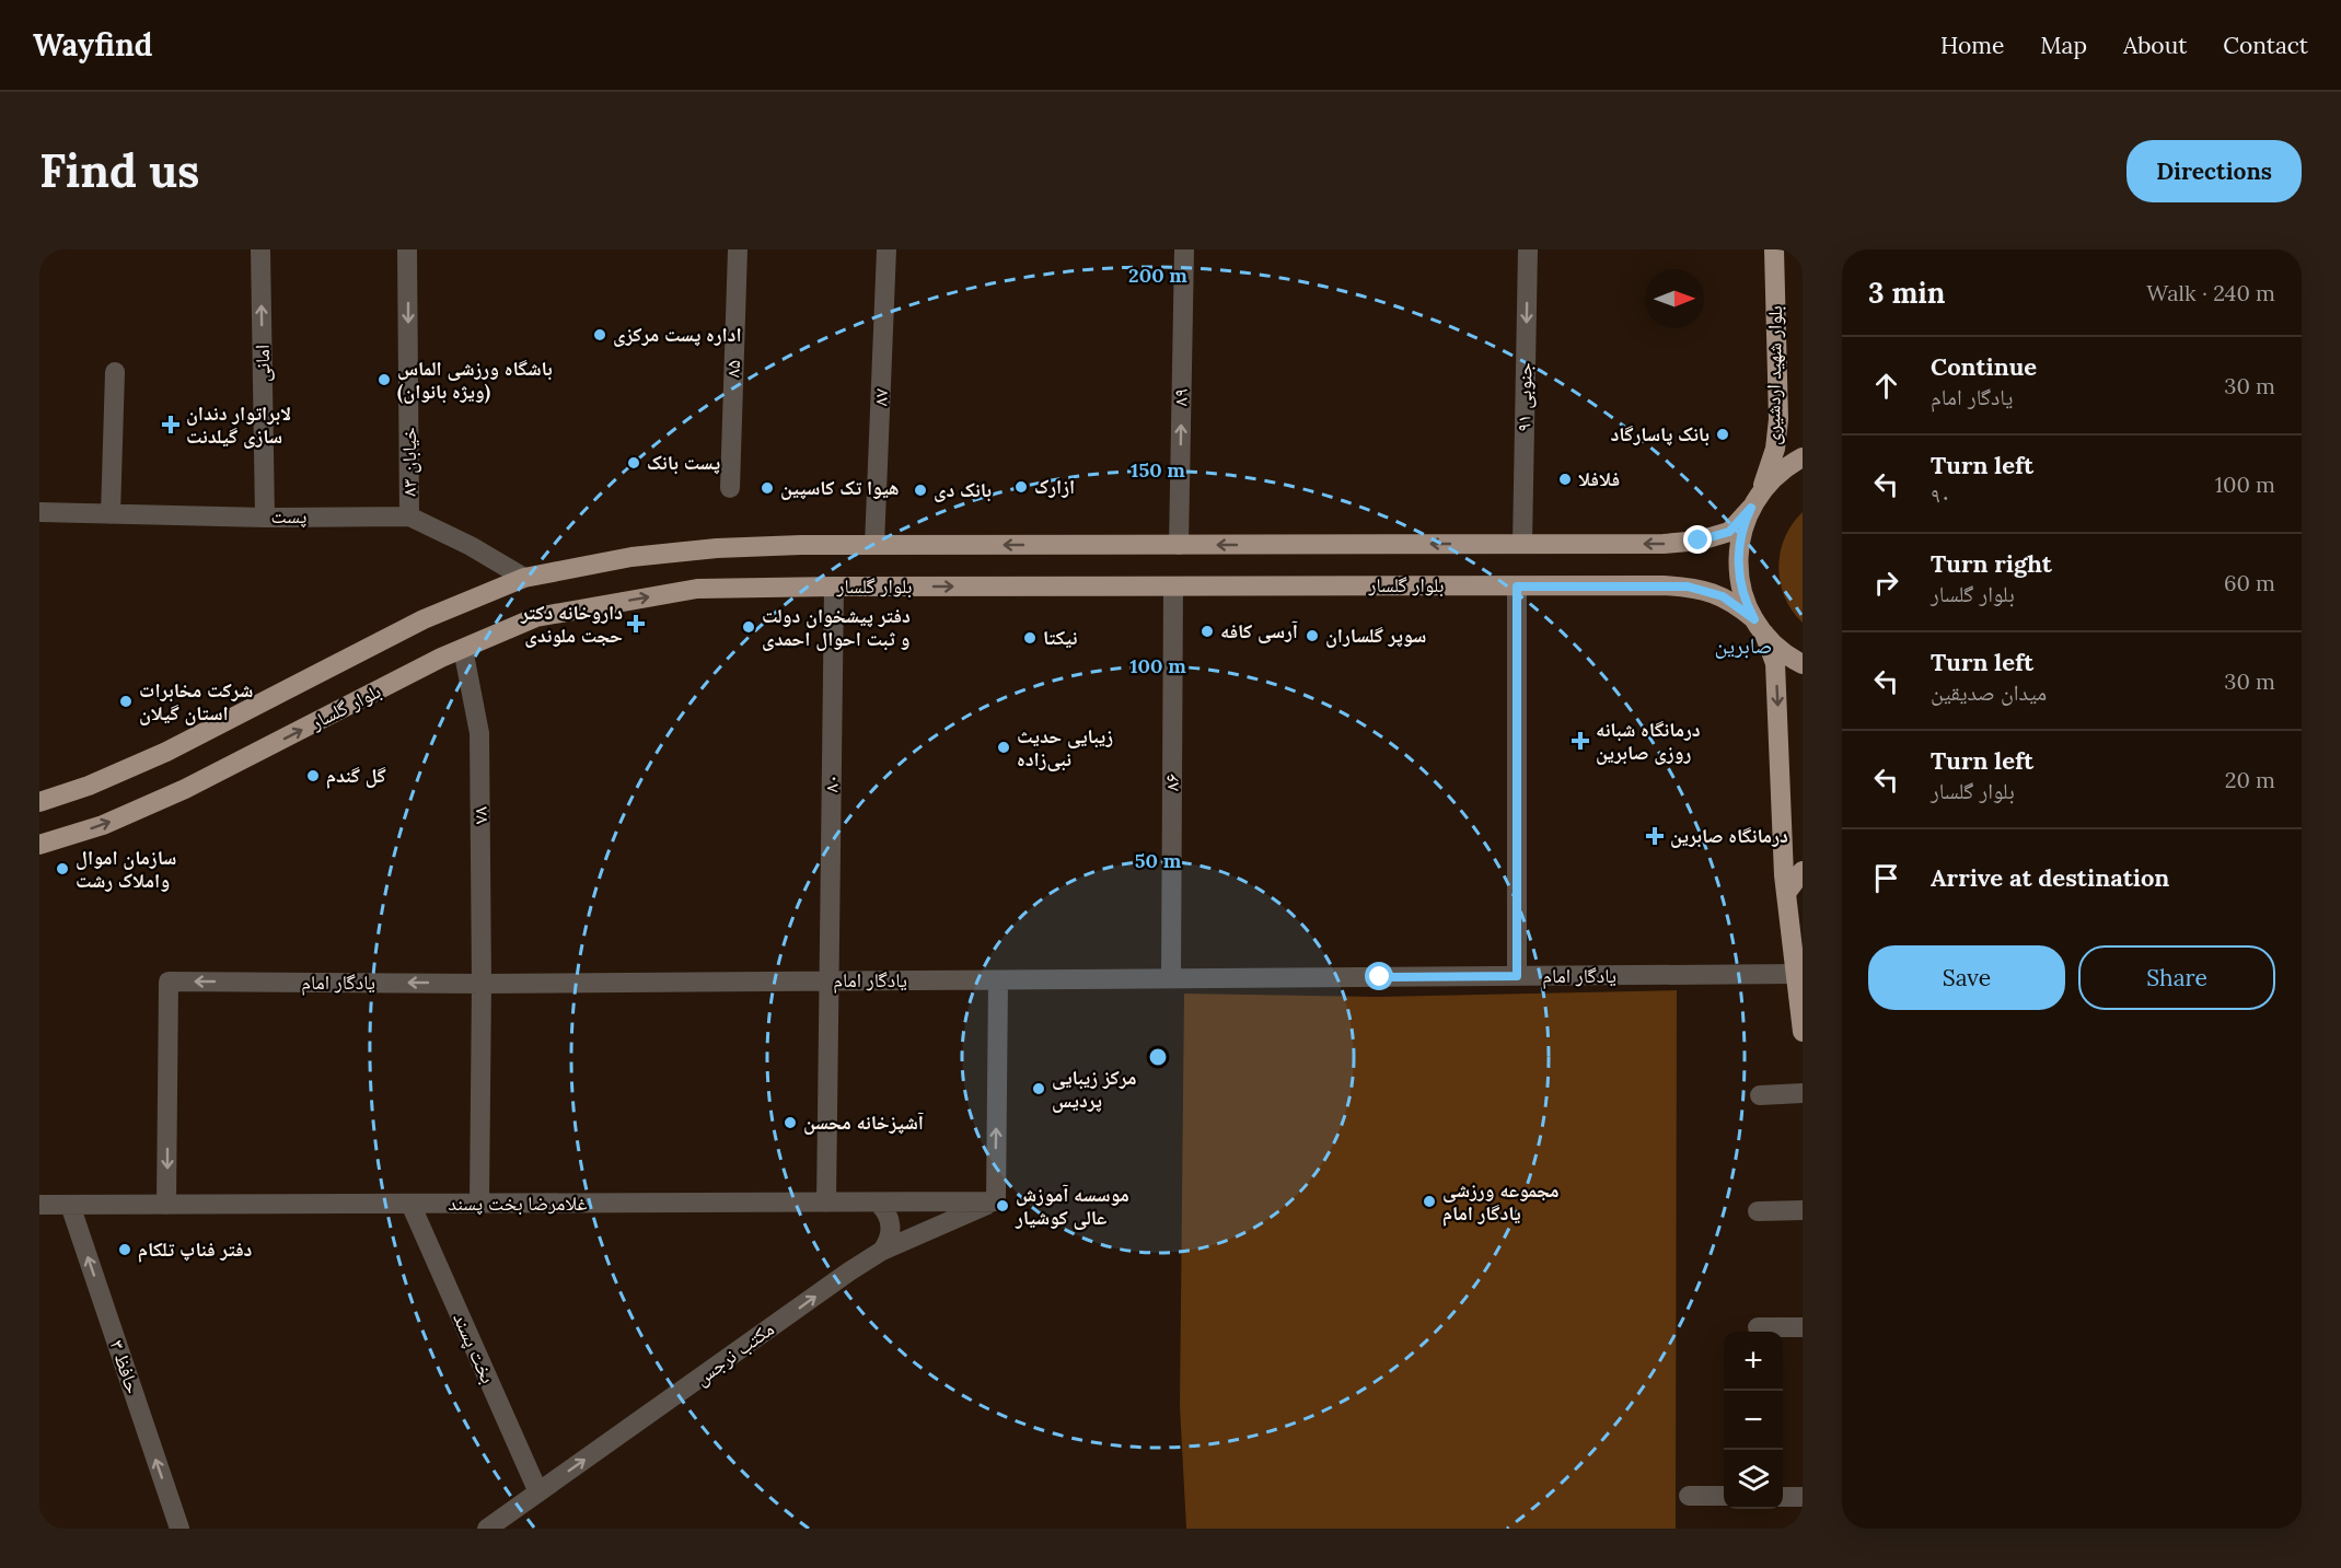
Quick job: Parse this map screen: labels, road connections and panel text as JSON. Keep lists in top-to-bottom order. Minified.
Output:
{"streets":{"main road":["بلوار شهید اردشیری","بلوار گلسار"],"street":["امانی","۸۵","۸۷","۸۹","۹۱ جنوبی","خیابان ۸۳","پست","۸۶","۸۰","۷۸","یادگار امام","غلامرضا بخت پسند","بخت پسند","مکتب نرجس","حافظ ۳"]},"crossings":[["امانی","پست"],["بلوار شهید اردشیری","بلوار گلسار"],["بلوار شهید اردشیری","یادگار امام"],["۸۷","بلوار گلسار"],["۸۹","بلوار گلسار"],["۹۱ جنوبی","بلوار گلسار"],["خیابان ۸۳","پست"],["پست","بلوار گلسار"],["بلوار گلسار","۸۶"],["بلوار گلسار","۸۰"],["بلوار گلسار","۷۸"],["۸۶","یادگار امام"],["۸۰","یادگار امام"],["۸۰","غلامرضا بخت پسند"],["۷۸","یادگار امام"],["۷۸","غلامرضا بخت پسند"],["یادگار امام","غلامرضا بخت پسند"],["غلامرضا بخت پسند","بخت پسند"],["غلامرضا بخت پسند","مکتب نرجس"],["غلامرضا بخت پسند","حافظ ۳"],["بخت پسند","مکتب نرجس"]],"one_way":["۸۹","۹۱ جنوبی","خیابان ۸۳","مکتب نرجس","حافظ ۳"],"districts":["صابرین"],"places":{"other":["اداره پست مرکزی","باشگاه ورزشی الماس (ویژه بانوان)","بانک پاسارگاد","پست بانک","فلافلا","ازارک","هیوا تک کاسپین","بانک دی","دفتر پیشخوان دولت و ثبت احوال احمدی","آرسی کافه","سوپر گلساران","نیکتا","شرکت مخابرات استان گیلان","زیبایی حدیث نبی‌زاده","گل گندم","سازمان اموال واملاک رشت","مرکز زیبایی پردیس","آشپزخانه محسن","مجموعه ورزشی یادگار امام","موسسه آموزش عالی کوشیار","دفتر فناپ تلکام"],"health":["لابراتوار دندان سازی گیلدنت","داروخانه دکتر حجت ملوندی","درمانگاه شبانه روزی صابرین","درمانگاه صابرین"]},"north":"right","page":{"header":"Wayfind","nav":["Home","Map","About","Contact"],"buttons":["Directions",["Save","Share"]],"title":"Find us","heading":["3 min","Walk · 240 m"],"list":[["Continue","یادگار امام","30 m"],["Turn left","۹۰","100 m"],["Turn right","بلوار گلسار","60 m"],["Turn left","میدان صدیقین","30 m"],["Turn left","بلوار گلسار","20 m"],"Arrive at destination"],"map_buttons":["+","−"]},"rings":["200 m","150 m","100 m","50 m"]}
